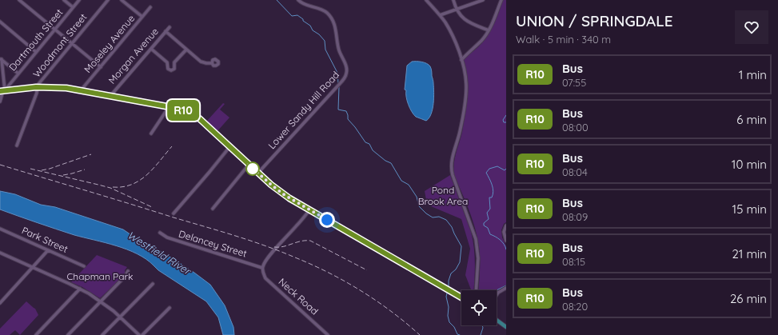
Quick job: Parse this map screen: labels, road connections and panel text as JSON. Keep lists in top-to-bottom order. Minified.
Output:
{"streets":{"street":["Dartmouth Street","Moseley Avenue","Woodmont Street","Morgan Avenue","Lower Sandy Hill Road","Park Street","Delancey Street","Neck Road"]},"crossings":[["Delancey Street","Neck Road"]],"water":["Westfield River"],"parks":["Pond Brook Area","Chapman Park"],"lines":["bus line R10"],"page":{"on_map":"R10","heading":["UNION / SPRINGDALE","Walk · 5 min · 340 m"],"list":[{"mark":"R10","name":"Bus","note":"07:55","value":"1 min"},{"mark":"R10","name":"Bus","note":"08:00","value":"6 min"},{"mark":"R10","name":"Bus","note":"08:04","value":"10 min"},{"mark":"R10","name":"Bus","note":"08:09","value":"15 min"},{"mark":"R10","name":"Bus","note":"08:15","value":"21 min"},{"mark":"R10","name":"Bus","note":"08:20","value":"26 min"}]}}
